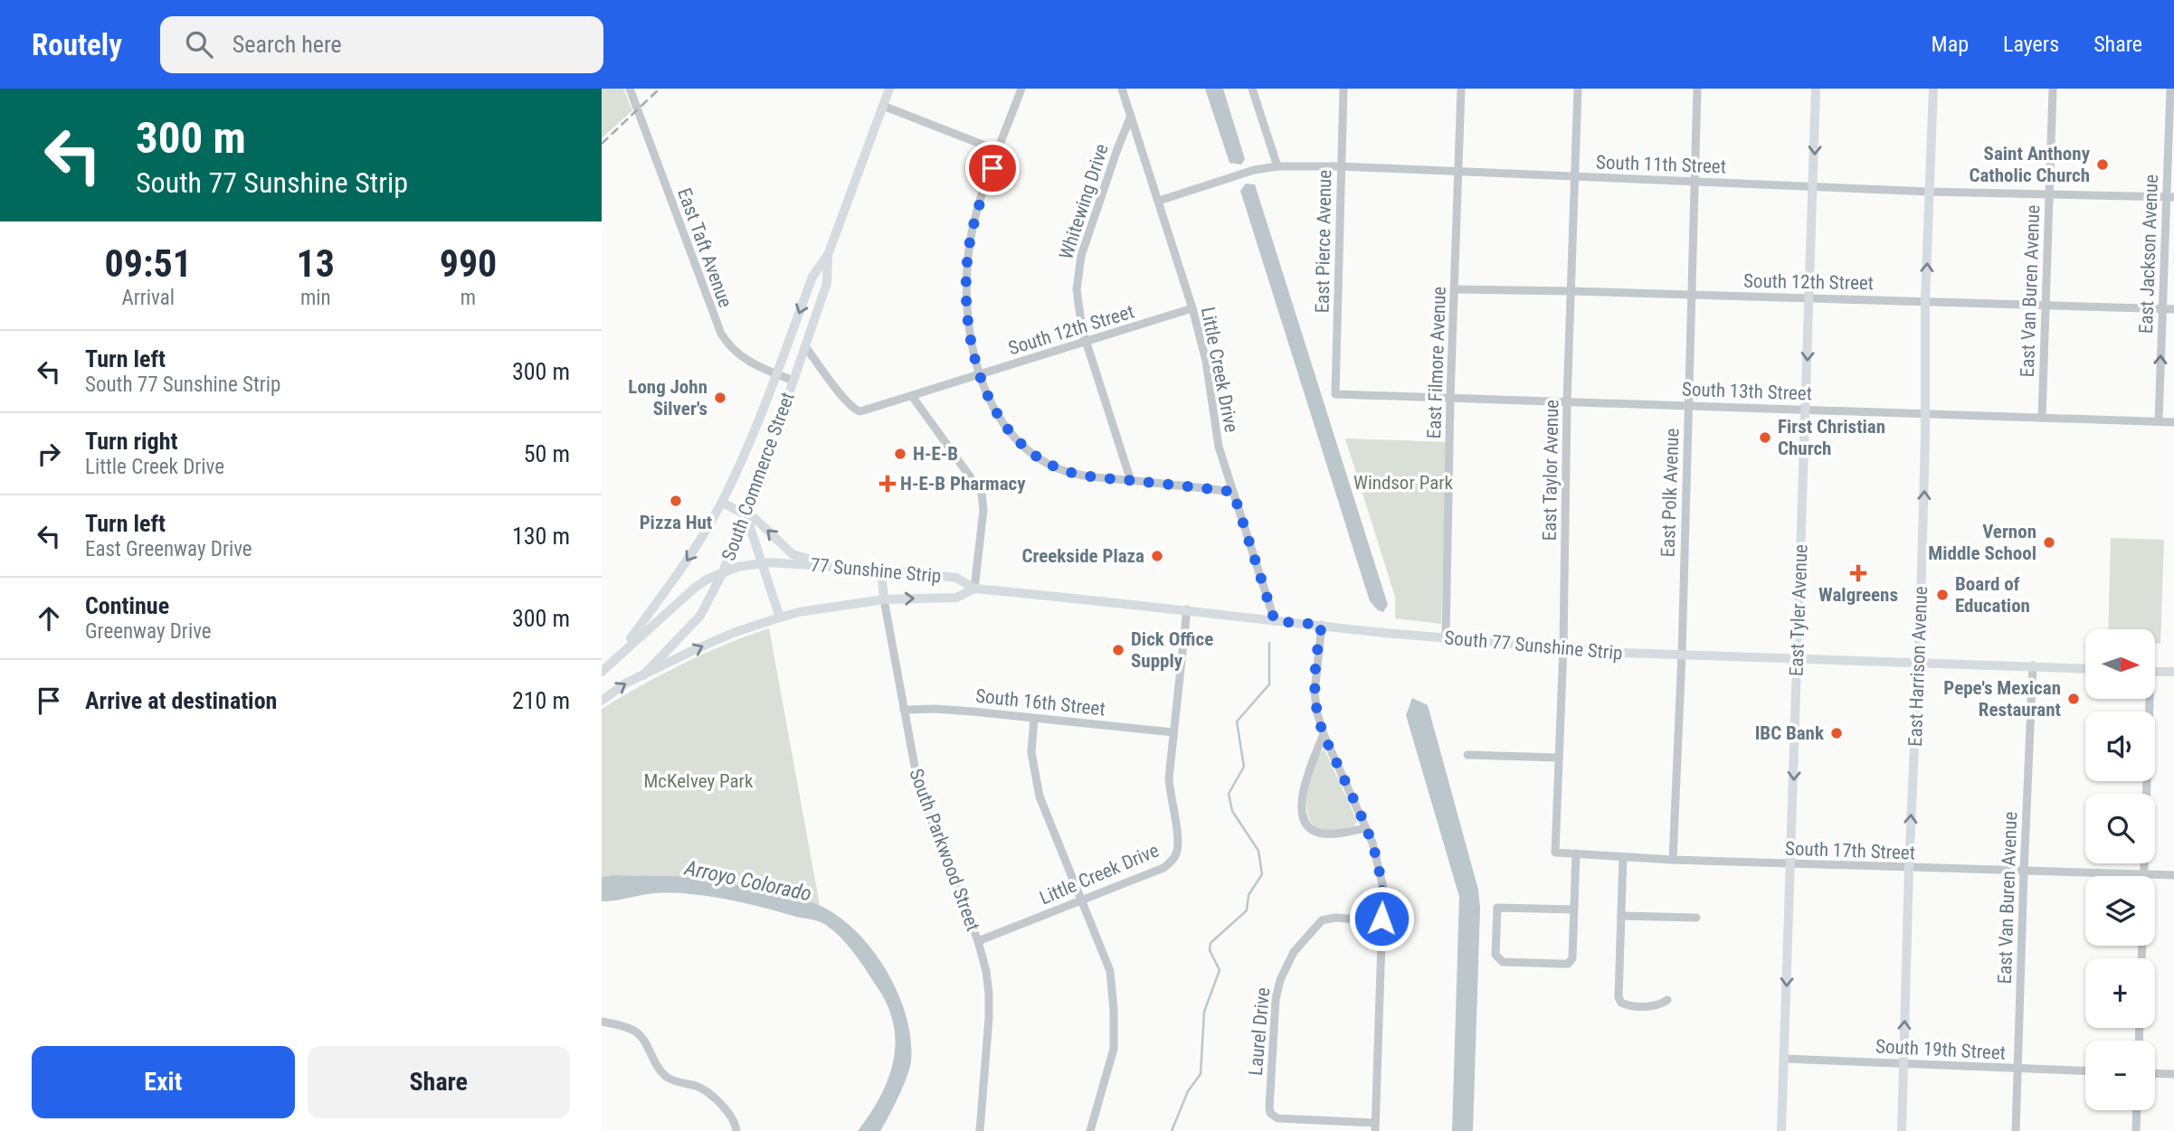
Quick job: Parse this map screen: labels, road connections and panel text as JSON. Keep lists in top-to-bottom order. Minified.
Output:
{"streets":{"main road":["South Commerce Street","77 Sunshine Strip","East Tyler Avenue","South 77 Sunshine Strip","East Harrison Avenue","South Parkwood Street"],"street":["South 11th Street","Whitewing Drive","East Pierce Avenue","East Taft Avenue","East Jackson Avenue","South 12th Street","East Van Buren Avenue","East Filmore Avenue","Little Creek Drive","South 13th Street","East Taylor Avenue","East Polk Avenue","South 16th Street","South 17th Street","Laurel Drive","South 19th Street"]},"crossings":[["South 11th Street","East Pierce Avenue"],["South 11th Street","East Jackson Avenue"],["South 11th Street","East Van Buren Avenue"],["South 11th Street","East Filmore Avenue"],["South 11th Street","Little Creek Drive"],["South 11th Street","East Taylor Avenue"],["South 11th Street","East Polk Avenue"],["South 11th Street","East Tyler Avenue"],["South 11th Street","East Harrison Avenue"],["Whitewing Drive","South 12th Street"],["Whitewing Drive","Little Creek Drive"],["East Pierce Avenue","South 13th Street"],["East Taft Avenue","South Commerce Street"],["East Jackson Avenue","South 12th Street"],["East Jackson Avenue","South 13th Street"],["South 12th Street","East Van Buren Avenue"],["South 12th Street","East Filmore Avenue"],["South 12th Street","Little Creek Drive"],["South 12th Street","East Taylor Avenue"],["South 12th Street","South Commerce Street"],["South 12th Street","East Polk Avenue"],["South 12th Street","East Tyler Avenue"],["South 12th Street","East Harrison Avenue"],["East Van Buren Avenue","South 13th Street"],["East Van Buren Avenue","South 77 Sunshine Strip"],["East Van Buren Avenue","South 17th Street"],["East Van Buren Avenue","South 19th Street"],["East Filmore Avenue","South 13th Street"],["East Filmore Avenue","South 77 Sunshine Strip"],["Little Creek Drive","South 77 Sunshine Strip"],["Little Creek Drive","South 16th Street"],["Little Creek Drive","South Parkwood Street"],["South 13th Street","East Taylor Avenue"],["South 13th Street","East Polk Avenue"],["South 13th Street","East Tyler Avenue"],["South 13th Street","East Harrison Avenue"],["East Taylor Avenue","South 77 Sunshine Strip"],["East Taylor Avenue","South 17th Street"],["South Commerce Street","77 Sunshine Strip"],["East Polk Avenue","South 77 Sunshine Strip"],["East Polk Avenue","South 17th Street"],["77 Sunshine Strip","South 77 Sunshine Strip"],["77 Sunshine Strip","South Parkwood Street"],["East Tyler Avenue","South 77 Sunshine Strip"],["East Tyler Avenue","South 17th Street"],["East Tyler Avenue","South 19th Street"],["South 77 Sunshine Strip","East Harrison Avenue"],["East Harrison Avenue","South 17th Street"],["East Harrison Avenue","South 19th Street"],["South 16th Street","South Parkwood Street"]],"one_way":["East Tyler Avenue","East Harrison Avenue"],"water":["Arroyo Colorado"],"parks":["Windsor Park","McKelvey Park"],"places":{"other":["Saint Anthony Catholic Church","Long John Silver's","First Christian Church","H-E-B","Pizza Hut","Vernon Middle School","Creekside Plaza","Board of Education","Dick Office Supply","Pepe's Mexican Restaurant","IBC Bank"],"health":["H-E-B Pharmacy","Walgreens"]},"north":"right","page":{"header":"Routely","search":"Search here","nav":["Map","Layers","Share"],"turn":["300 m","South 77 Sunshine Strip"],"eta":["09:51","Arrival","13","min","990","m"],"list":[{"name":"Turn left","note":"South 77 Sunshine Strip","value":"300 m"},{"name":"Turn right","note":"Little Creek Drive","value":"50 m"},{"name":"Turn left","note":"East Greenway Drive","value":"130 m"},{"name":"Continue","note":"Greenway Drive","value":"300 m"},{"name":"Arrive at destination","value":"210 m"}],"map_buttons":["+","−"],"buttons":["Exit","Share"]}}
